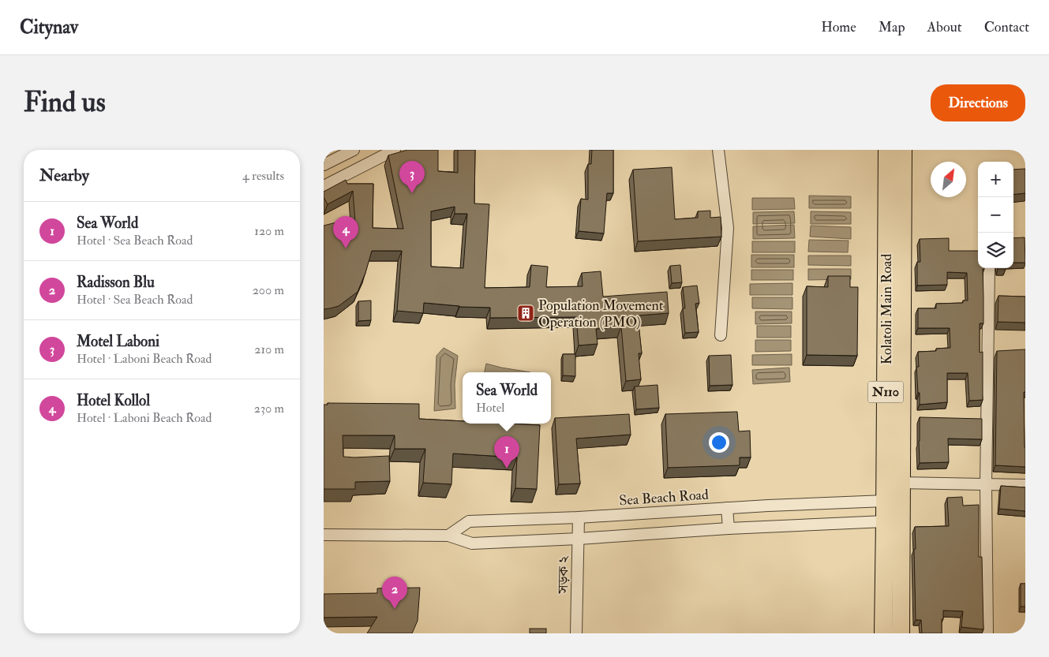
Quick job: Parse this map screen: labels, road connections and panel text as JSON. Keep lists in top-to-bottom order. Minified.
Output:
{"streets":{"highway":["Kolatoli Main Road","N110"],"street":["Sea Beach Road","সড়ক ২"]},"crossings":[["Kolatoli Main Road","Sea Beach Road"],["Sea Beach Road","সড়ক ২"]],"places":{"building":["Population Movement Operation (PMO)"]},"north":"top right","page":{"header":"Citynav","nav":["Home","Map","About","Contact"],"buttons":"Directions","title":"Find us","heading":["Nearby","4 results"],"pins":["3","4","1","2"],"map_buttons":["+","−"],"list":[{"mark":"1","name":"Sea World","note":"Hotel · Sea Beach Road","value":"120 m"},{"mark":"2","name":"Radisson Blu","note":"Hotel · Sea Beach Road","value":"200 m"},{"mark":"3","name":"Motel Laboni","note":"Hotel · Laboni Beach Road","value":"210 m"},{"mark":"4","name":"Hotel Kollol","note":"Hotel · Laboni Beach Road","value":"230 m"}],"popup":["Sea World","Hotel"]}}
